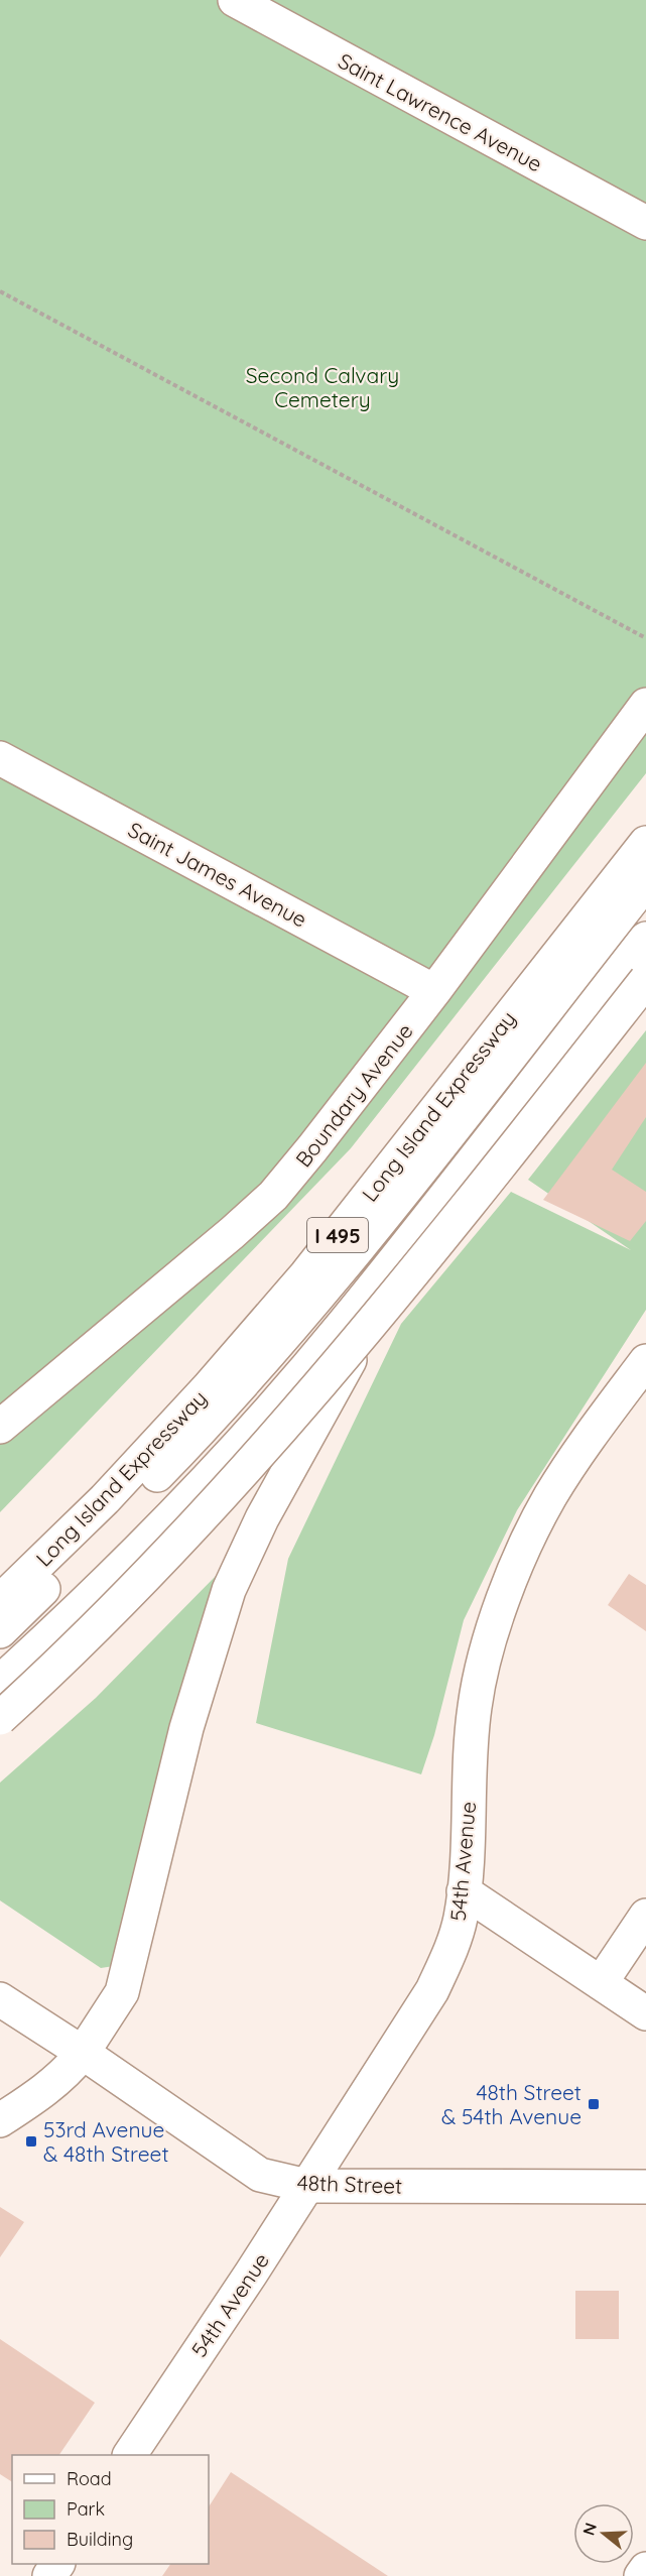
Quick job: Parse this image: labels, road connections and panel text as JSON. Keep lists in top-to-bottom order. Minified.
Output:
{"streets":{"main road":["Saint Lawrence Avenue","Saint James Avenue","Boundary Avenue","Long Island Expressway","I 495","54th Avenue","48th Street"]},"crossings":[["Saint James Avenue","Boundary Avenue"],["54th Avenue","48th Street"]],"parks":["Second Calvary Cemetery"],"places":{"transit":["48th Street & 54th Avenue","53rd Avenue & 48th Street"]},"legend":["Road","Park","Building"],"north":"left"}
